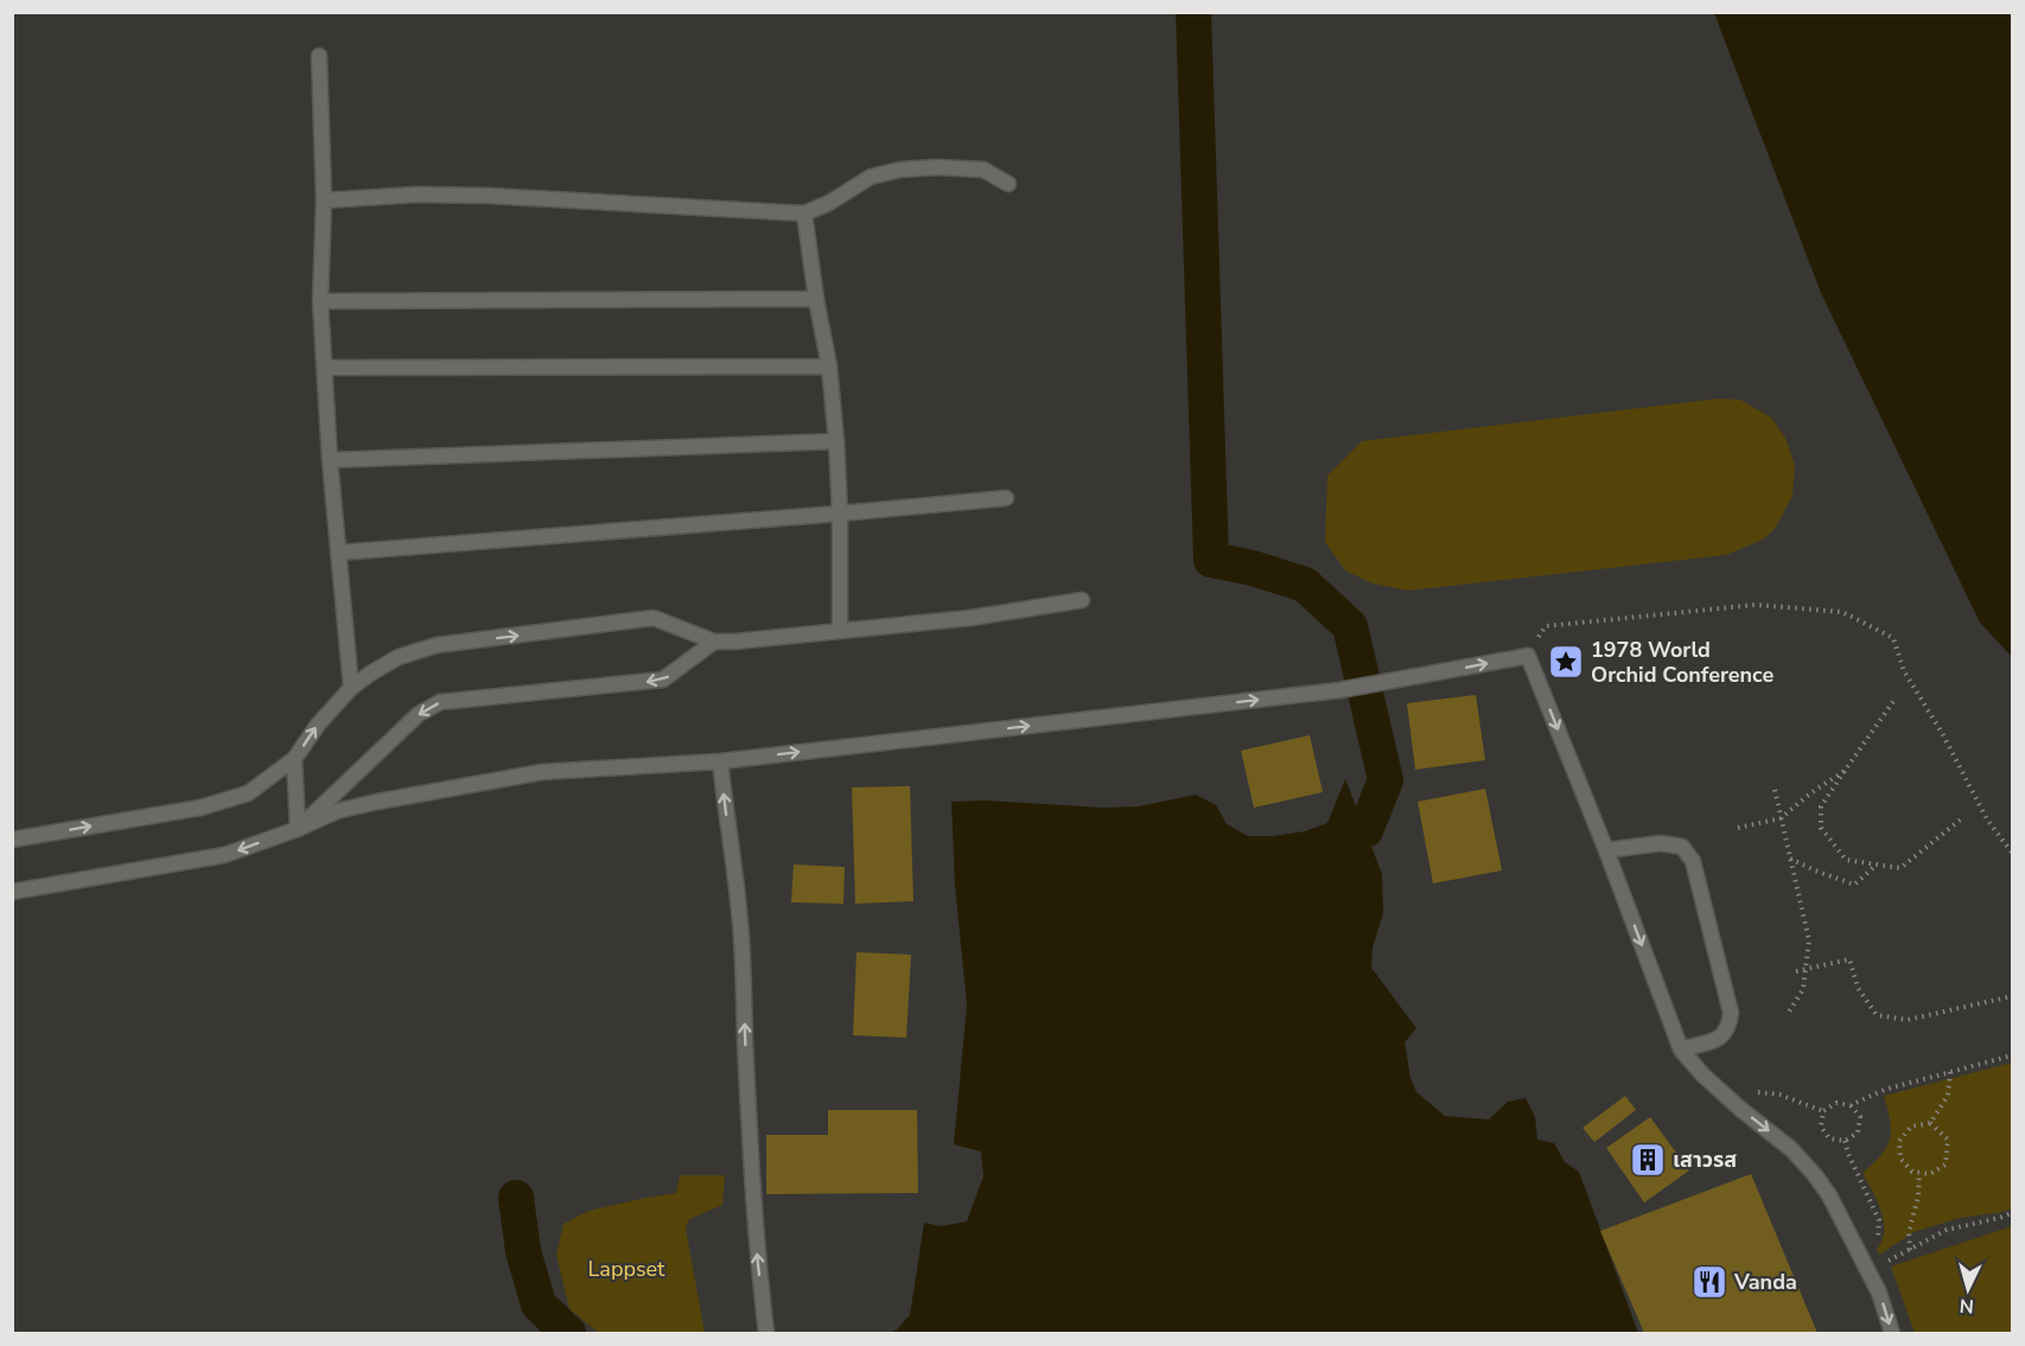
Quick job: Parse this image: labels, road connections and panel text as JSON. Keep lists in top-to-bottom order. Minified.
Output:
{"parks":["Lappset"],"places":{"place":["1978 World Orchid Conference"],"building":["เสาวรส"],"restaurant":["Vanda"]},"north":"bottom"}
